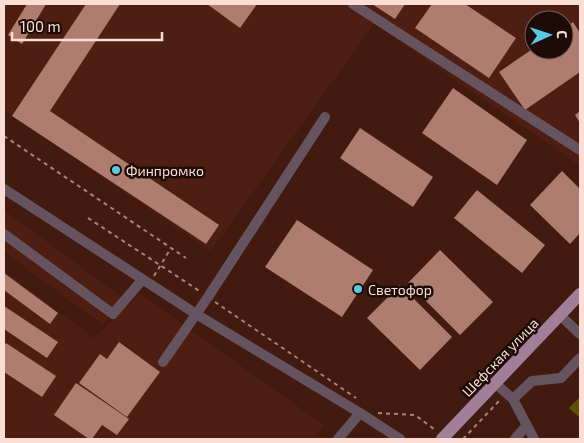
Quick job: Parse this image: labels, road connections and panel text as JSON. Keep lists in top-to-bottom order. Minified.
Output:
{"streets":{"main road":["Шефская улица"]},"places":["Финпромко","Светофор"],"scale_bar":"100 m","north":"right"}
